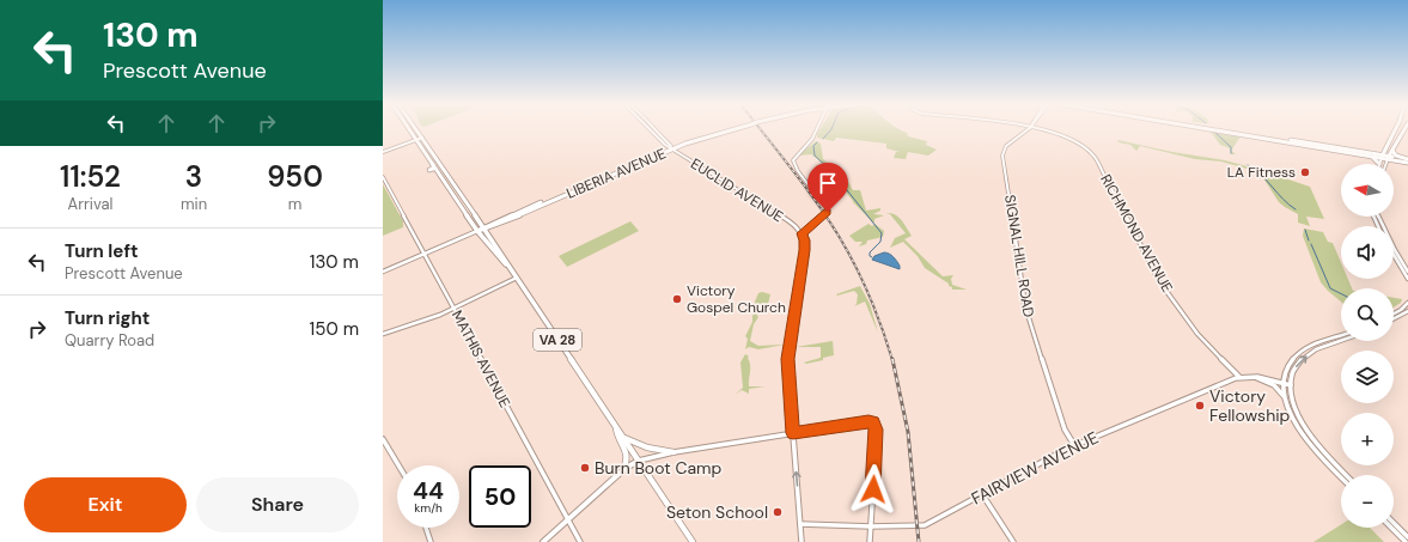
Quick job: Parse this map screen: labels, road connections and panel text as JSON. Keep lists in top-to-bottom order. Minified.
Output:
{"streets":{"highway":["LIBERIA AVENUE","VA 28"],"main road":["EUCLID AVENUE","RICHMOND AVENUE","SIGNAL HILL ROAD","MATHIS AVENUE","FAIRVIEW AVENUE"]},"crossings":[["LIBERIA AVENUE","EUCLID AVENUE"],["LIBERIA AVENUE","VA 28"],["LIBERIA AVENUE","MATHIS AVENUE"],["RICHMOND AVENUE","FAIRVIEW AVENUE"],["SIGNAL HILL ROAD","FAIRVIEW AVENUE"]],"places":["LA Fitness","Victory Gospel Church","Victory Fellowship","Burn Boot Camp","Seton School"],"north":"left","page":{"turn":["130 m","Prescott Avenue"],"eta":["11:52","Arrival","3","min","950","m"],"map_buttons":["+","−"],"list":[{"name":"Turn left","note":"Prescott Avenue","value":"130 m"},{"name":"Turn right","note":"Quarry Road","value":"150 m"}],"speed":"44 km/h","limit":"50","buttons":["Exit","Share"]}}
